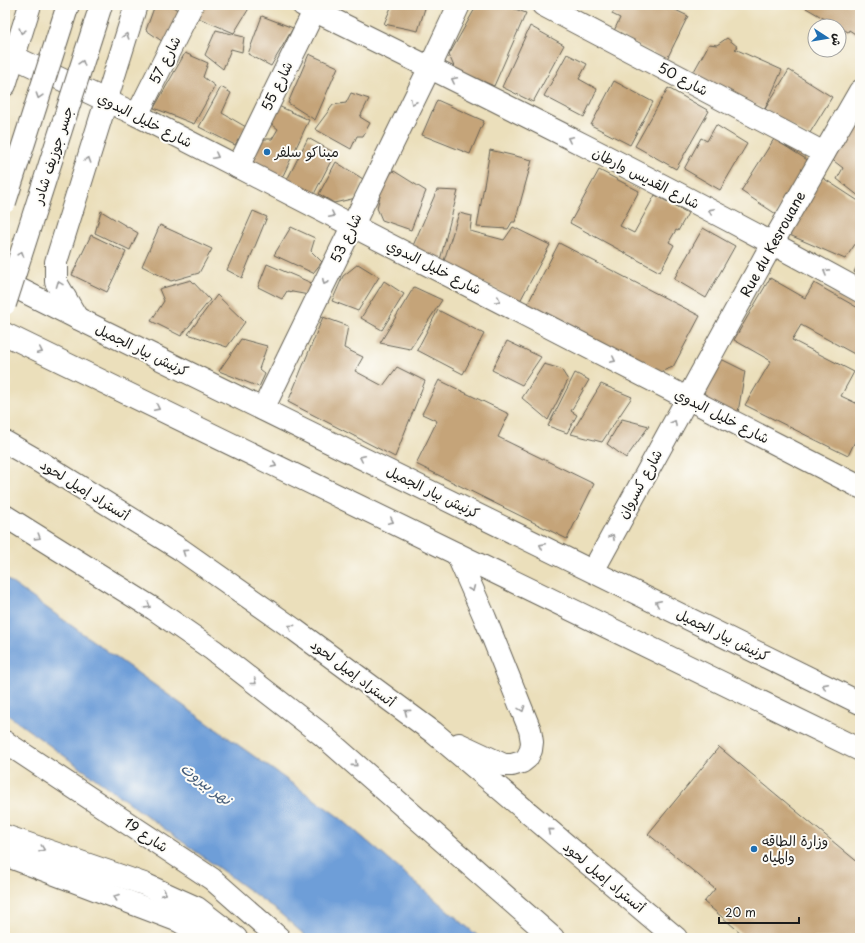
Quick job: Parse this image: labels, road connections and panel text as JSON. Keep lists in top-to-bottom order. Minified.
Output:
{"streets":{"main road":["شارع 57","شارع 50","شارع 55","شارع خليل البدوي","جسر جوزيف شادر","شارع القديس وارطان","شارع 53","Rue du Kesrouane","كرنيش بيار الجميل","شارع كسروان","أتستراد إميل لحود","شارع 19"]},"crossings":[["شارع 57","شارع خليل البدوي"],["شارع 50","Rue du Kesrouane"],["شارع 55","شارع خليل البدوي"],["شارع 55","شارع القديس وارطان"],["شارع خليل البدوي","شارع 53"],["شارع خليل البدوي","Rue du Kesrouane"],["شارع خليل البدوي","شارع كسروان"],["شارع القديس وارطان","شارع 53"],["شارع القديس وارطان","Rue du Kesrouane"],["شارع 53","كرنيش بيار الجميل"],["Rue du Kesrouane","شارع كسروان"],["كرنيش بيار الجميل","شارع كسروان"]],"one_way":["شارع خليل البدوي","شارع القديس وارطان","شارع 53","شارع كسروان"],"water":["نهر بيروت"],"places":["ميناكو سلفر","وزارة الطاقه والمياه"],"scale_bar":"20 m","north":"right"}
